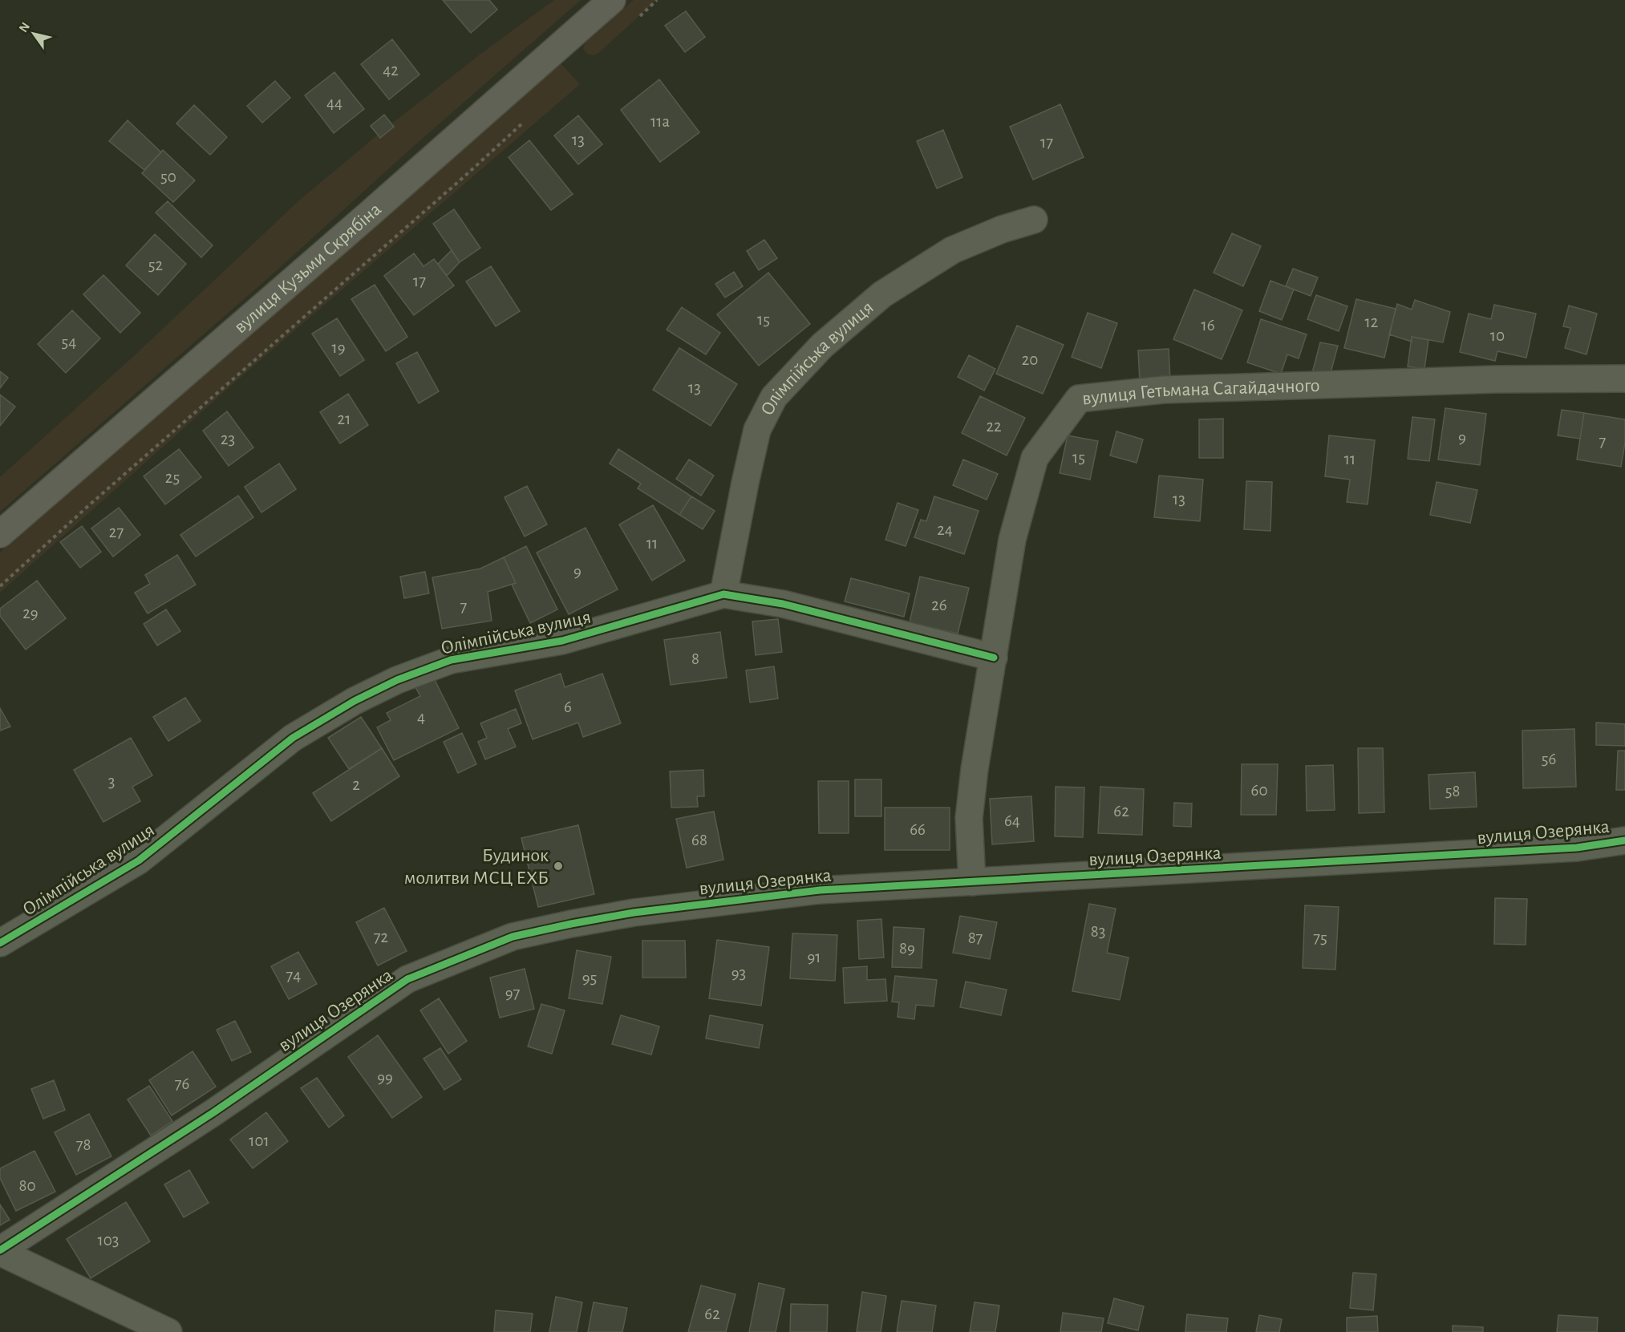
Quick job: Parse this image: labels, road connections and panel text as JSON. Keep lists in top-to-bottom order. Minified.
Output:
{"streets":{"main road":["вулиця Кузьми Скрябіна"],"street":["Олімпійська вулиця","вулиця Гетьмана Сагайдачного","вулиця Озерянка"]},"crossings":[["Олімпійська вулиця","вулиця Гетьмана Сагайдачного"],["вулиця Гетьмана Сагайдачного","вулиця Озерянка"]],"places":["Будинок молитви МСЦ ЕХБ"],"house_numbers":["42","44","11а","13","17","50","52","17","15","12","16","10","54","19","20","13","21","22","9","23","7","15","11","25","13","24","27","11","9","26","7","29","8","6","4","56","3","2","60","58","62","64","66","68","83","72","87","75","89","91","93","74","95","97","99","76","101","78","80","103","62"],"north":"top left"}
